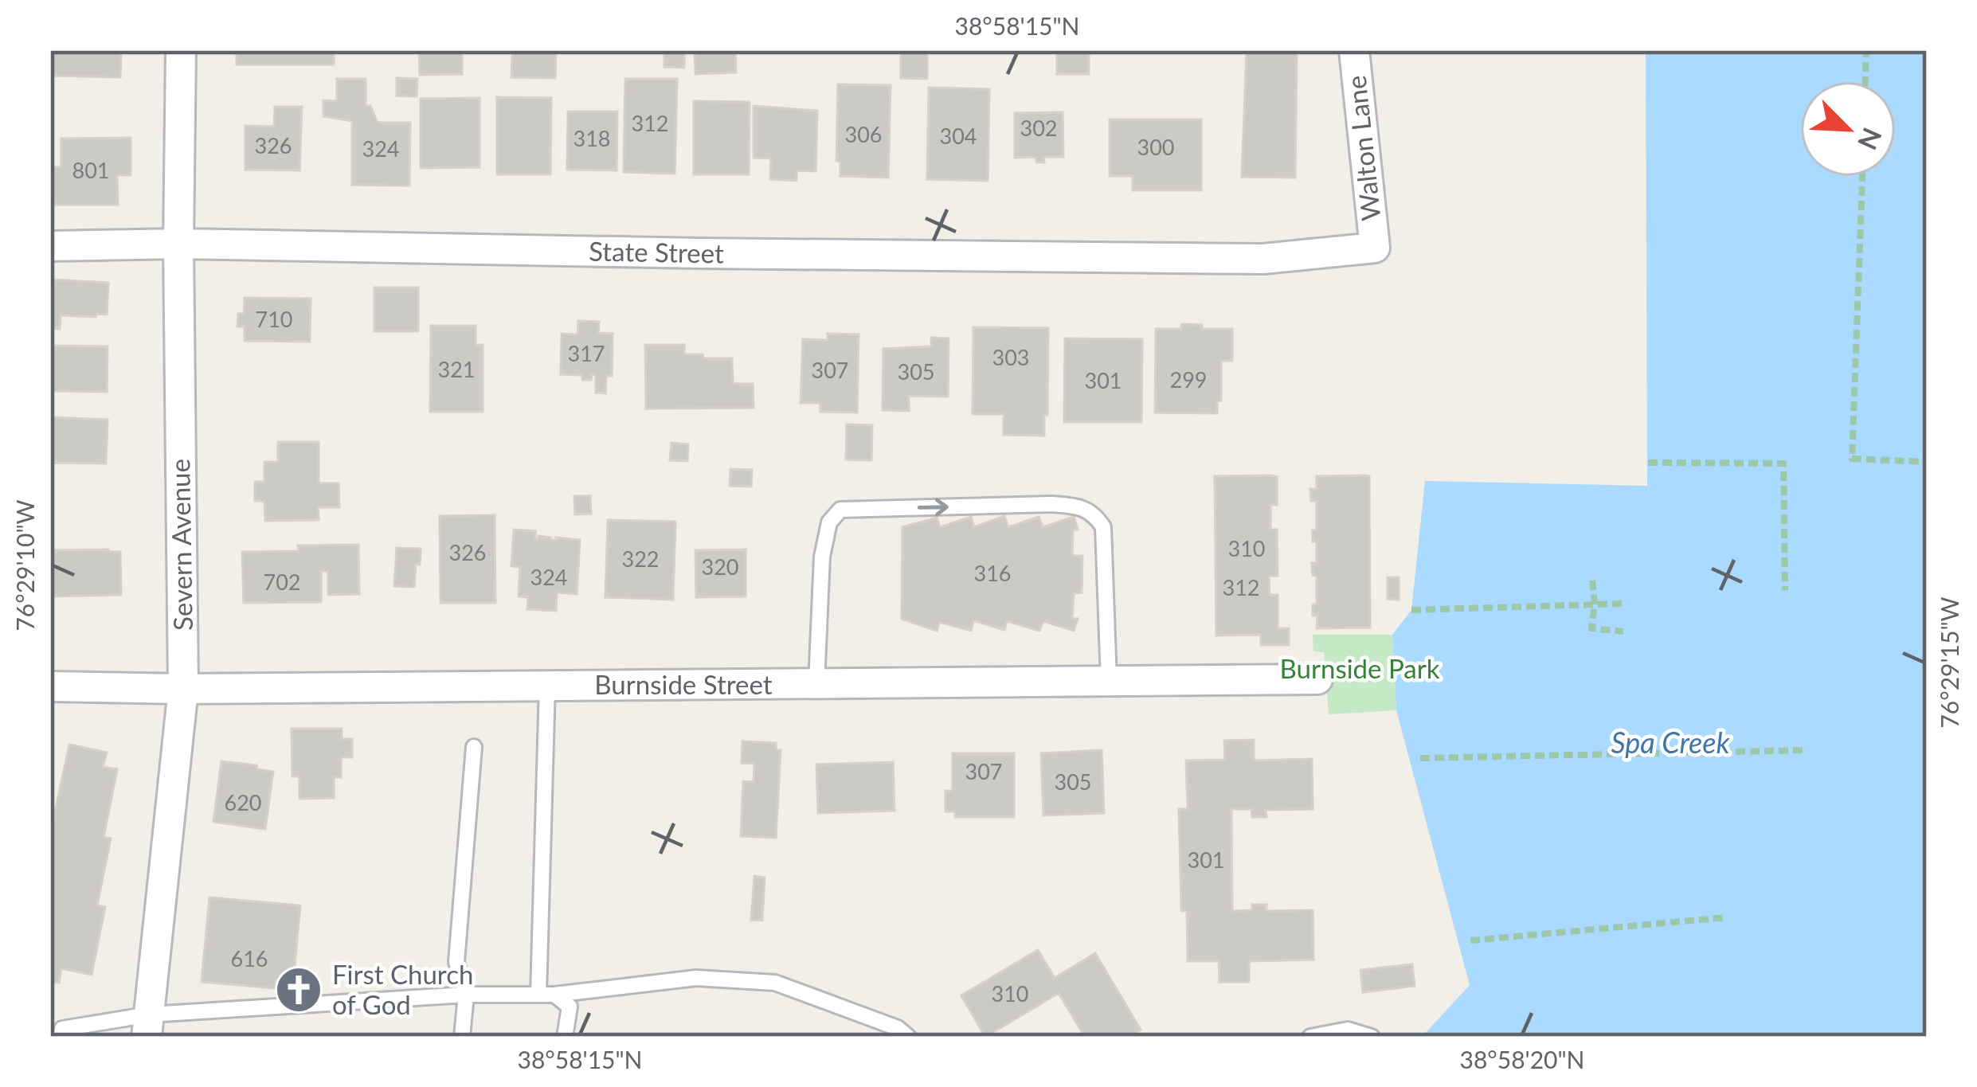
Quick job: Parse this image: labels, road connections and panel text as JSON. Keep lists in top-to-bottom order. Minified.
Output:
{"streets":{"street":["Walton Lane","State Street","Severn Avenue","Burnside Street"]},"crossings":[["Walton Lane","State Street"],["State Street","Severn Avenue"],["Severn Avenue","Burnside Street"]],"water":["Spa Creek"],"parks":["Burnside Park"],"places":{"church":["First Church of God"]},"house_numbers":["312","302","306","304","318","326","300","324","801","710","317","303","321","307","305","299","301","310","326","322","320","316","324","702","312","307","305","620","301","616","310"],"north":"bottom right","coordinates":["38°58'15\"N","76°29'10\"W","76°29'15\"W","38°58'20\"N"]}
